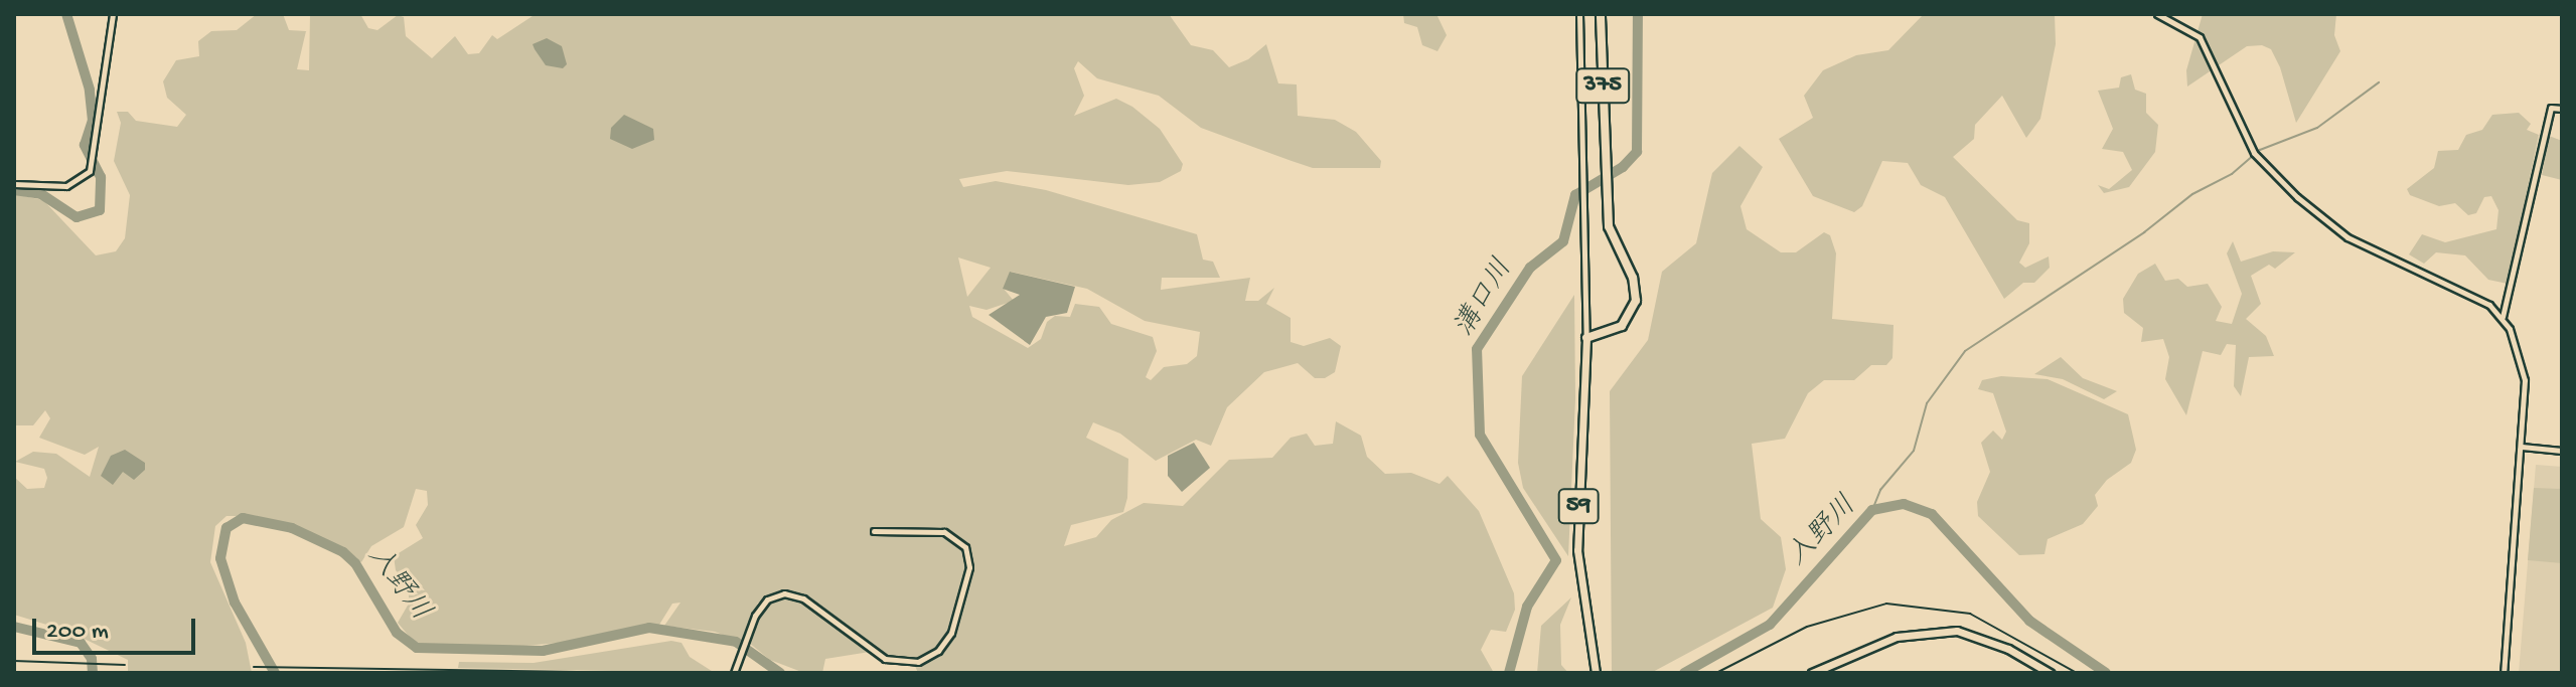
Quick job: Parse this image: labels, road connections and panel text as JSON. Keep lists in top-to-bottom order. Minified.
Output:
{"streets":{"highway":["375"],"main road":["59"]},"crossings":[["375","59"]],"water":["溝口川","入野川"],"scale_bar":"200 m"}
